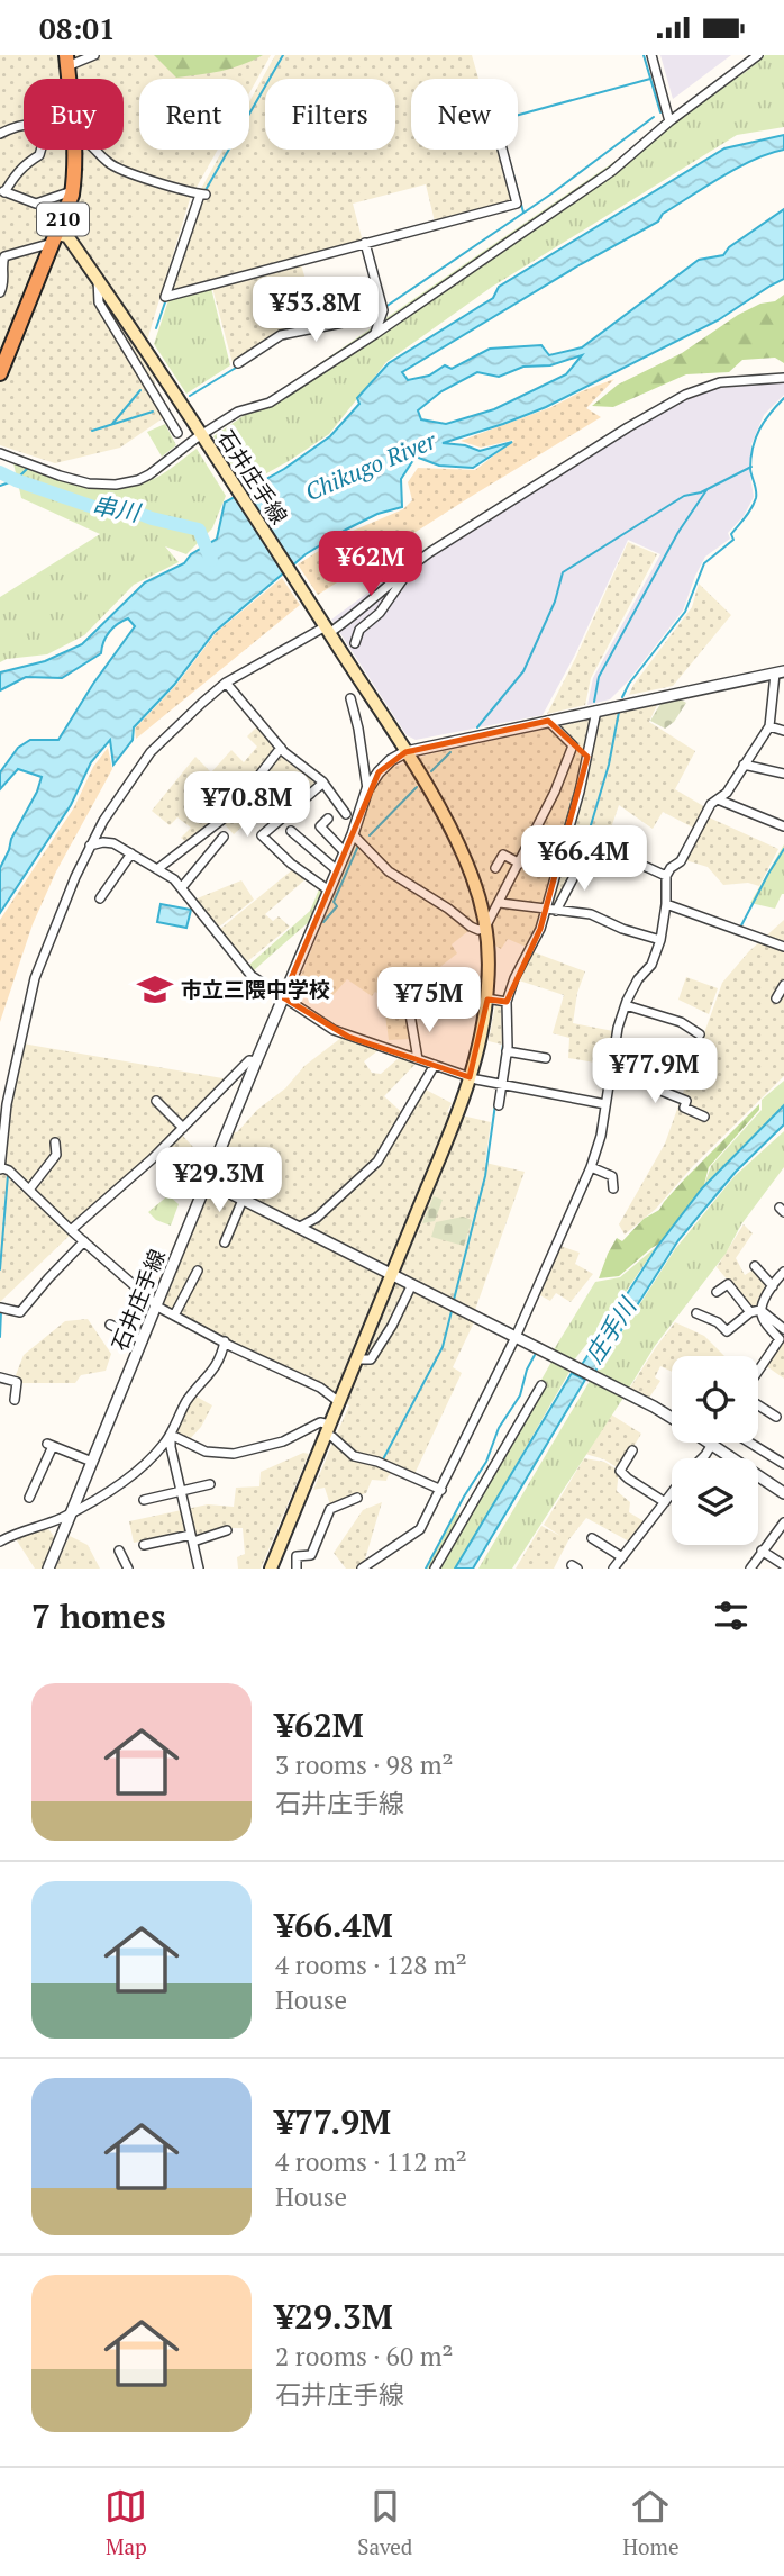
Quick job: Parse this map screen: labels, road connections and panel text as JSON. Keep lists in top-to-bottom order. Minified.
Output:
{"streets":{"highway":["210"],"main road":["石井庄手線"]},"crossings":[["210","石井庄手線"]],"water":["Chikugo River","串川","庄手川"],"places":{"school or university":["市立三隈中学校"]},"page":{"status":"08:01","chip":["Buy","Rent","Filters","New"],"price":["¥53.8M","¥62M","¥70.8M","¥66.4M","¥75M","¥77.9M","¥29.3M"],"heading":"7 homes","list":[{"name":"¥62M","note":"3 rooms · 98 m² · 石井庄手線"},{"name":"¥66.4M","note":"4 rooms · 128 m² · House"},{"name":"¥77.9M","note":"4 rooms · 112 m² · House"},{"name":"¥29.3M","note":"2 rooms · 60 m² · 石井庄手線"}],"tabs":["Map","Saved","Home"]}}
